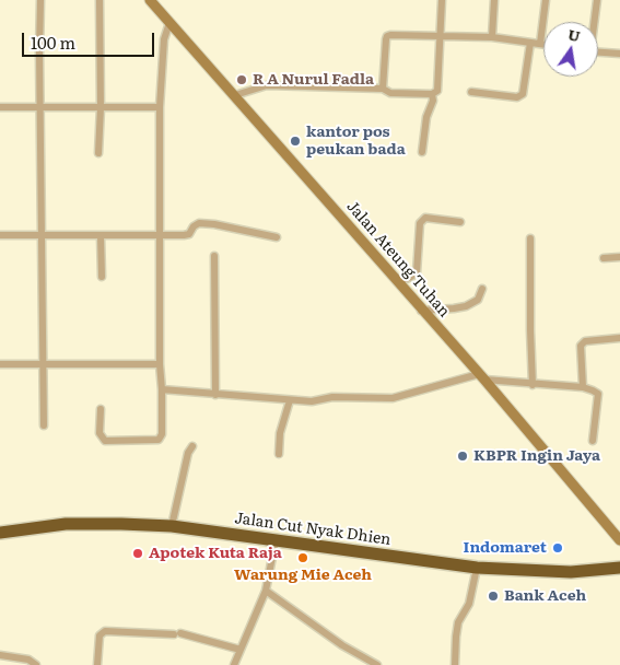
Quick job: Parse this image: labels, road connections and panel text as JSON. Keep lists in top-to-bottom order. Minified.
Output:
{"streets":{"highway":["Jalan Cut Nyak Dhien"],"street":["Jalan Ateung Tuhan"]},"places":["R A Nurul Fadla","kantor pos peukan bada","KBPR Ingin Jaya","Indomaret","Apotek Kuta Raja","Warung Mie Aceh","Bank Aceh"],"scale_bar":"100 m","north":"top"}
